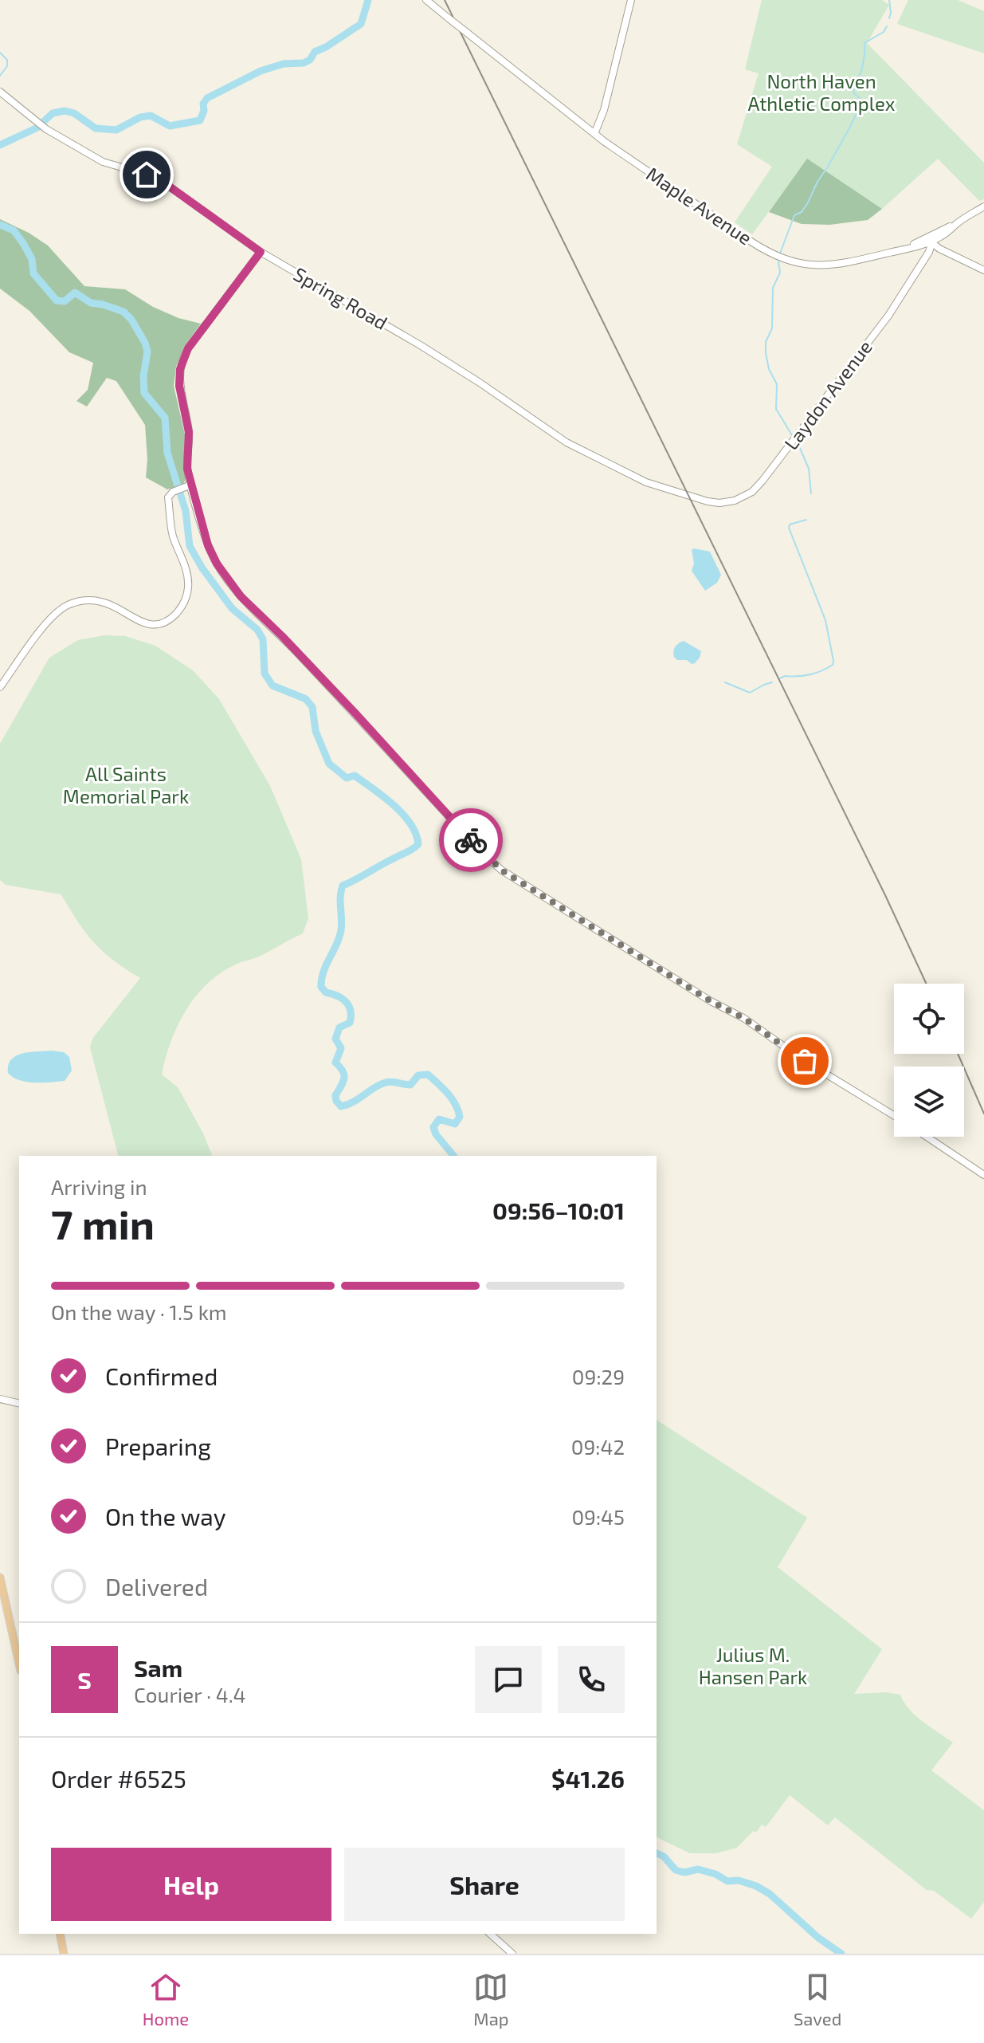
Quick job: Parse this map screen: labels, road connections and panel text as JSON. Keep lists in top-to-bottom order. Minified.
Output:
{"streets":{"street":["Maple Avenue","Spring Road","Laydon Avenue"]},"crossings":[["Maple Avenue","Laydon Avenue"],["Spring Road","Laydon Avenue"]],"parks":["North Haven Athletic Complex","All Saints Memorial Park","Julius M. Hansen Park"],"page":{"heading":["7 min","Arriving in","09:56–10:01"],"panel":["Sam","Courier · 4.4","Order #6525","$41.26"],"bar":"On the way · 1.5 km","list":[["Confirmed","09:29"],["Preparing","09:42"],["On the way","09:45"],"Delivered"],"round":"S","buttons":["Help","Share"],"tabs":["Home","Map","Saved"]}}
